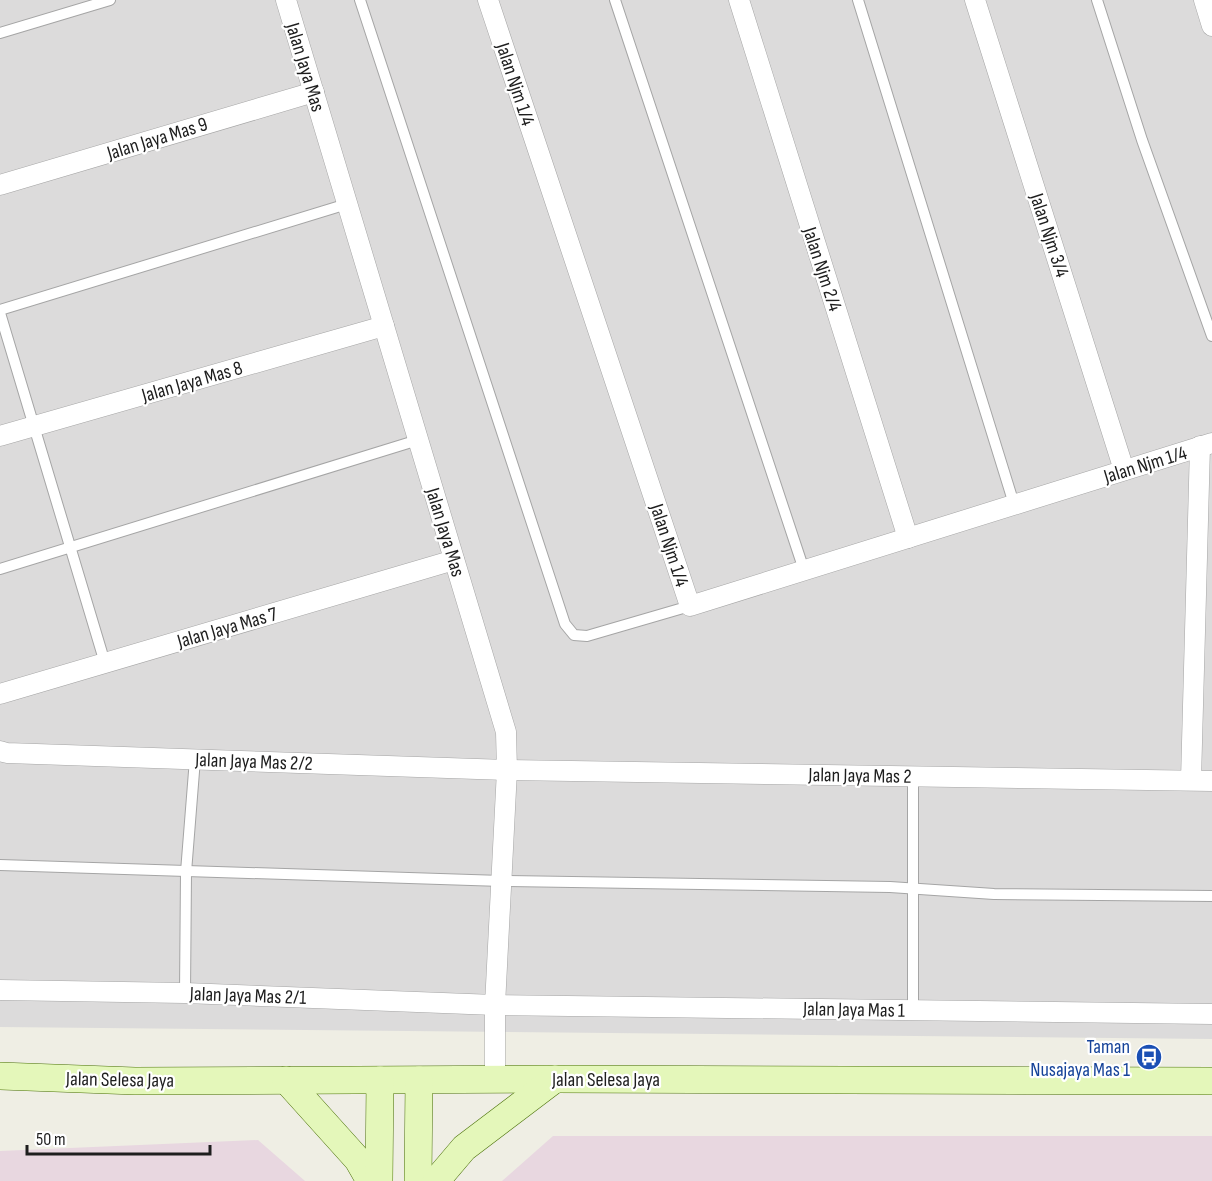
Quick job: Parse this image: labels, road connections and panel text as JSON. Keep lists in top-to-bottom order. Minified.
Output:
{"streets":{"street":["Jalan Jaya Mas","Jalan Njm 1/4","Jalan Jaya Mas 9","Jalan Njm 3/4","Jalan Njm 2/4","Jalan Jaya Mas 8","Jalan Jaya Mas 7","Jalan Jaya Mas 2/2","Jalan Jaya Mas 2","Jalan Jaya Mas 2/1","Jalan Jaya Mas 1","Jalan Selesa Jaya"]},"crossings":[["Jalan Jaya Mas","Jalan Jaya Mas 9"],["Jalan Jaya Mas","Jalan Jaya Mas 8"],["Jalan Jaya Mas","Jalan Jaya Mas 7"],["Jalan Jaya Mas","Jalan Jaya Mas 2/2"],["Jalan Jaya Mas","Jalan Jaya Mas 2"],["Jalan Jaya Mas","Jalan Jaya Mas 2/1"],["Jalan Jaya Mas","Jalan Jaya Mas 1"],["Jalan Jaya Mas","Jalan Selesa Jaya"],["Jalan Njm 1/4","Jalan Njm 3/4"],["Jalan Njm 1/4","Jalan Njm 2/4"],["Jalan Jaya Mas 2/2","Jalan Jaya Mas 2"],["Jalan Jaya Mas 2/1","Jalan Jaya Mas 1"]],"places":{"bus stop":["Taman Nusajaya Mas 1"]},"scale_bar":"50 m"}
